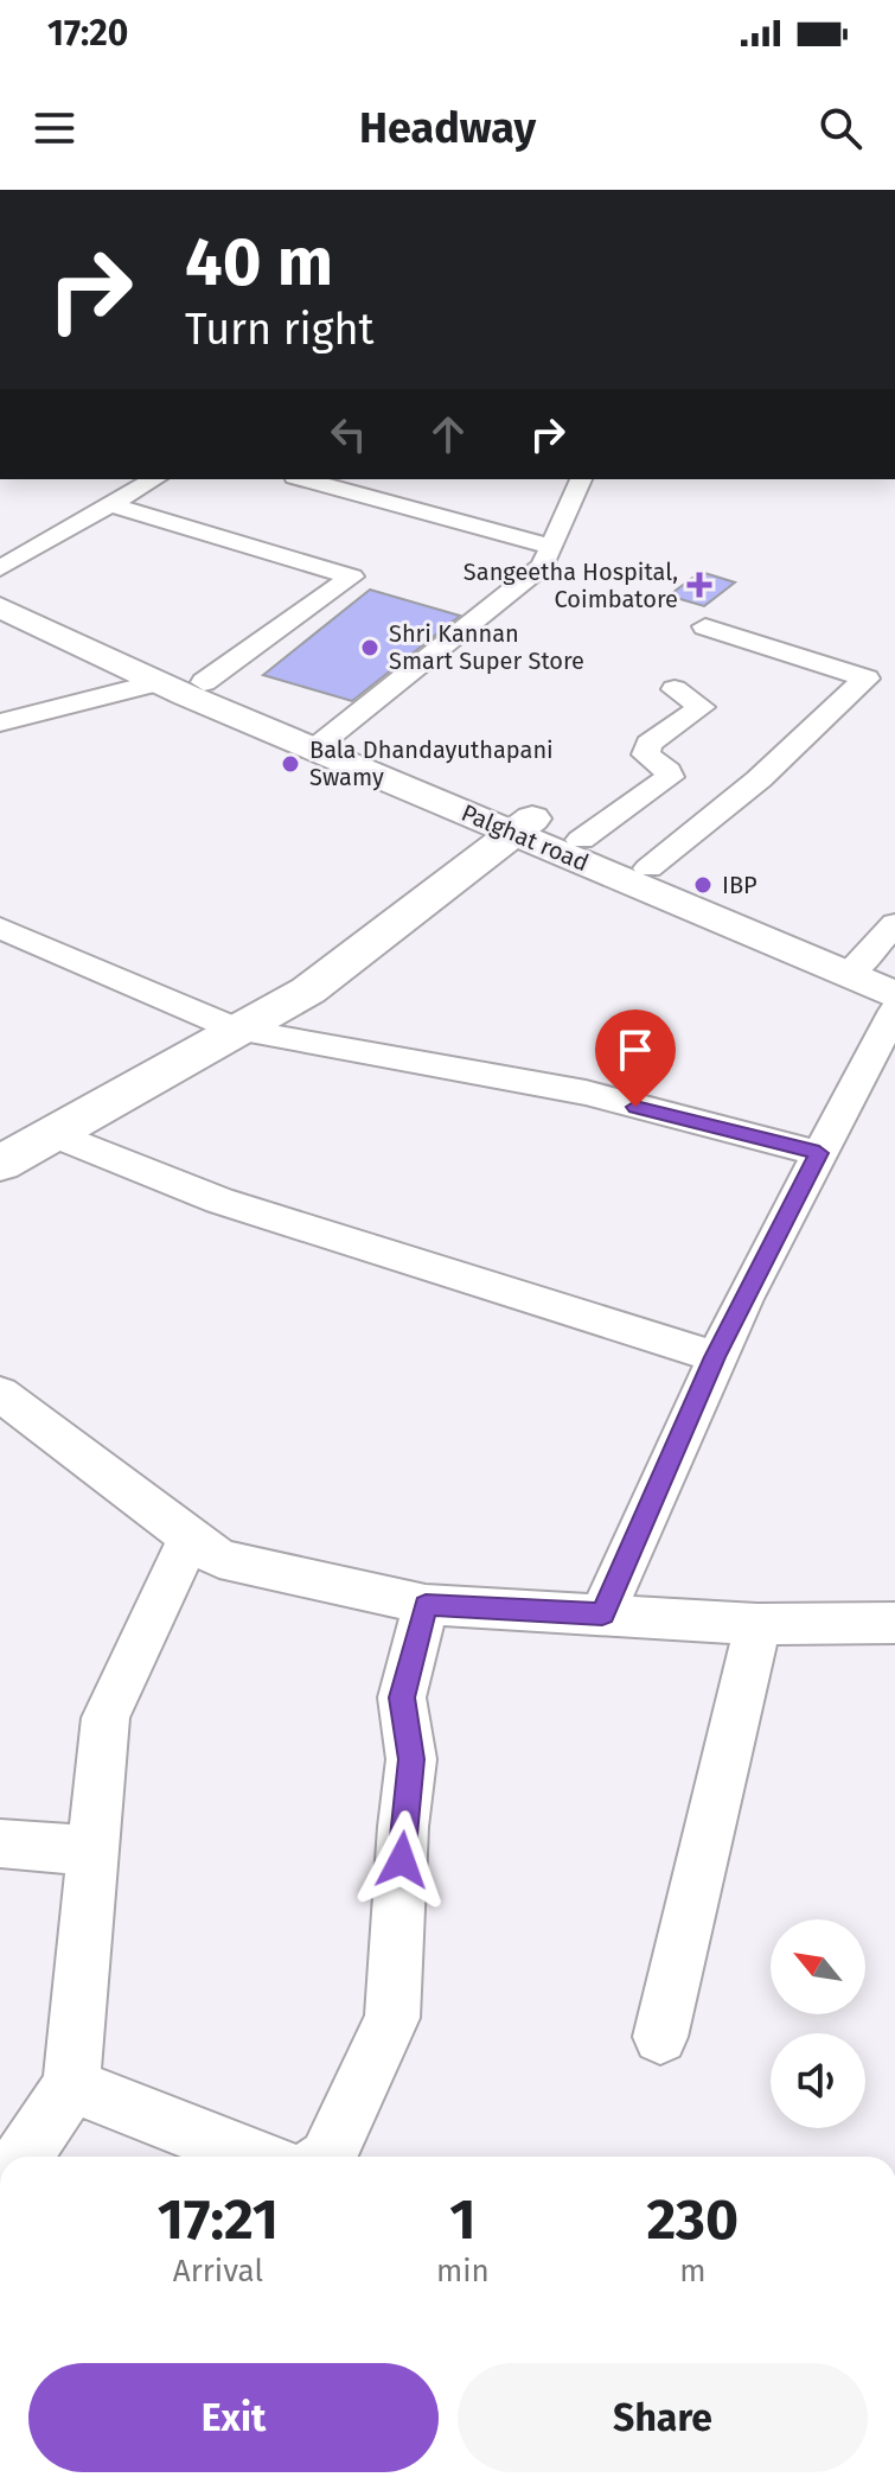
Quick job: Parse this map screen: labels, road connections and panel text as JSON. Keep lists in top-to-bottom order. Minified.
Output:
{"streets":{"main road":["Palghat road"]},"places":{"health":["Sangeetha Hospital, Coimbatore"],"other":["Shri Kannan Smart Super Store","Bala Dhandayuthapani Swamy","IBP"]},"north":"top left","page":{"status":"17:20","header":"Headway","turn":["40 m","Turn right"],"eta":["17:21","Arrival","1","min","230","m"],"buttons":["Exit","Share"]}}
